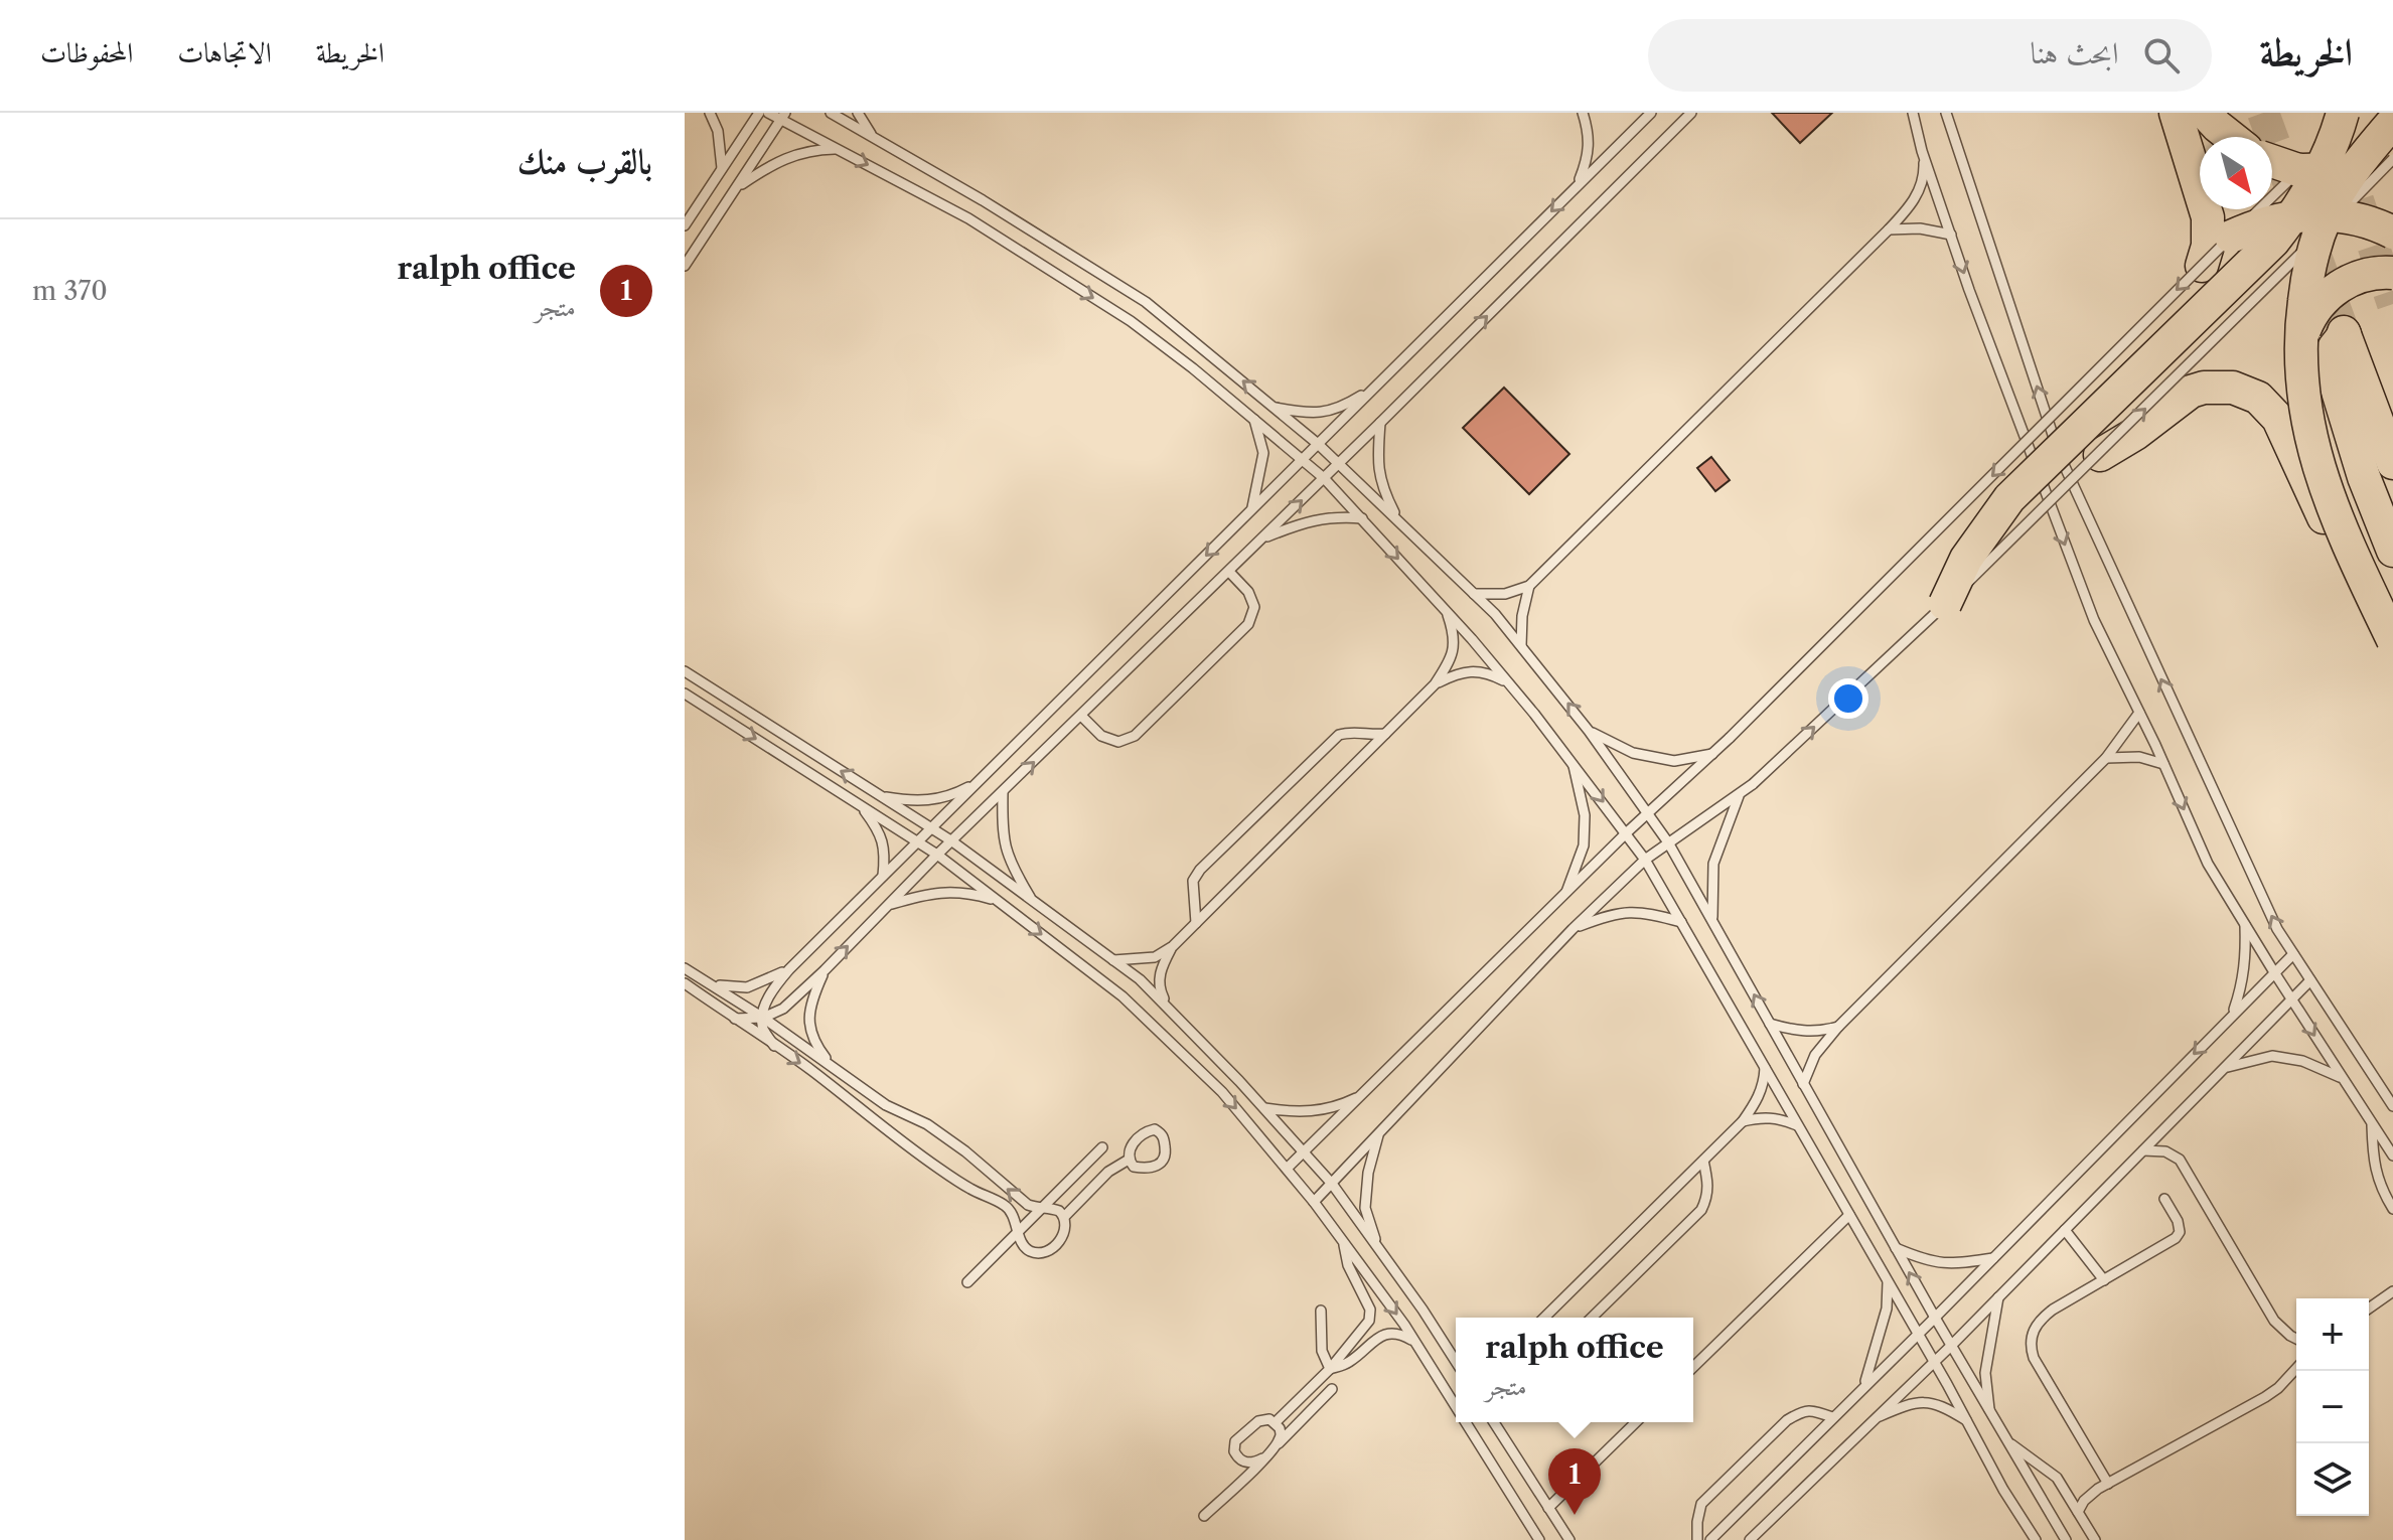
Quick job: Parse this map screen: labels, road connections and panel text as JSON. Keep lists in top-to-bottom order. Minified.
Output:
{"north":"bottom right","page":{"header":"الخريطة","search":"ابحث هنا","nav":["الخريطة","الاتجاهات","المحفوظات"],"heading":"بالقرب منك","list":[{"mark":"1","name":"ralph office","note":"متجر","value":"370 m"}],"map_buttons":["+","−"],"popup":["ralph office","متجر"],"pins":"1"}}
